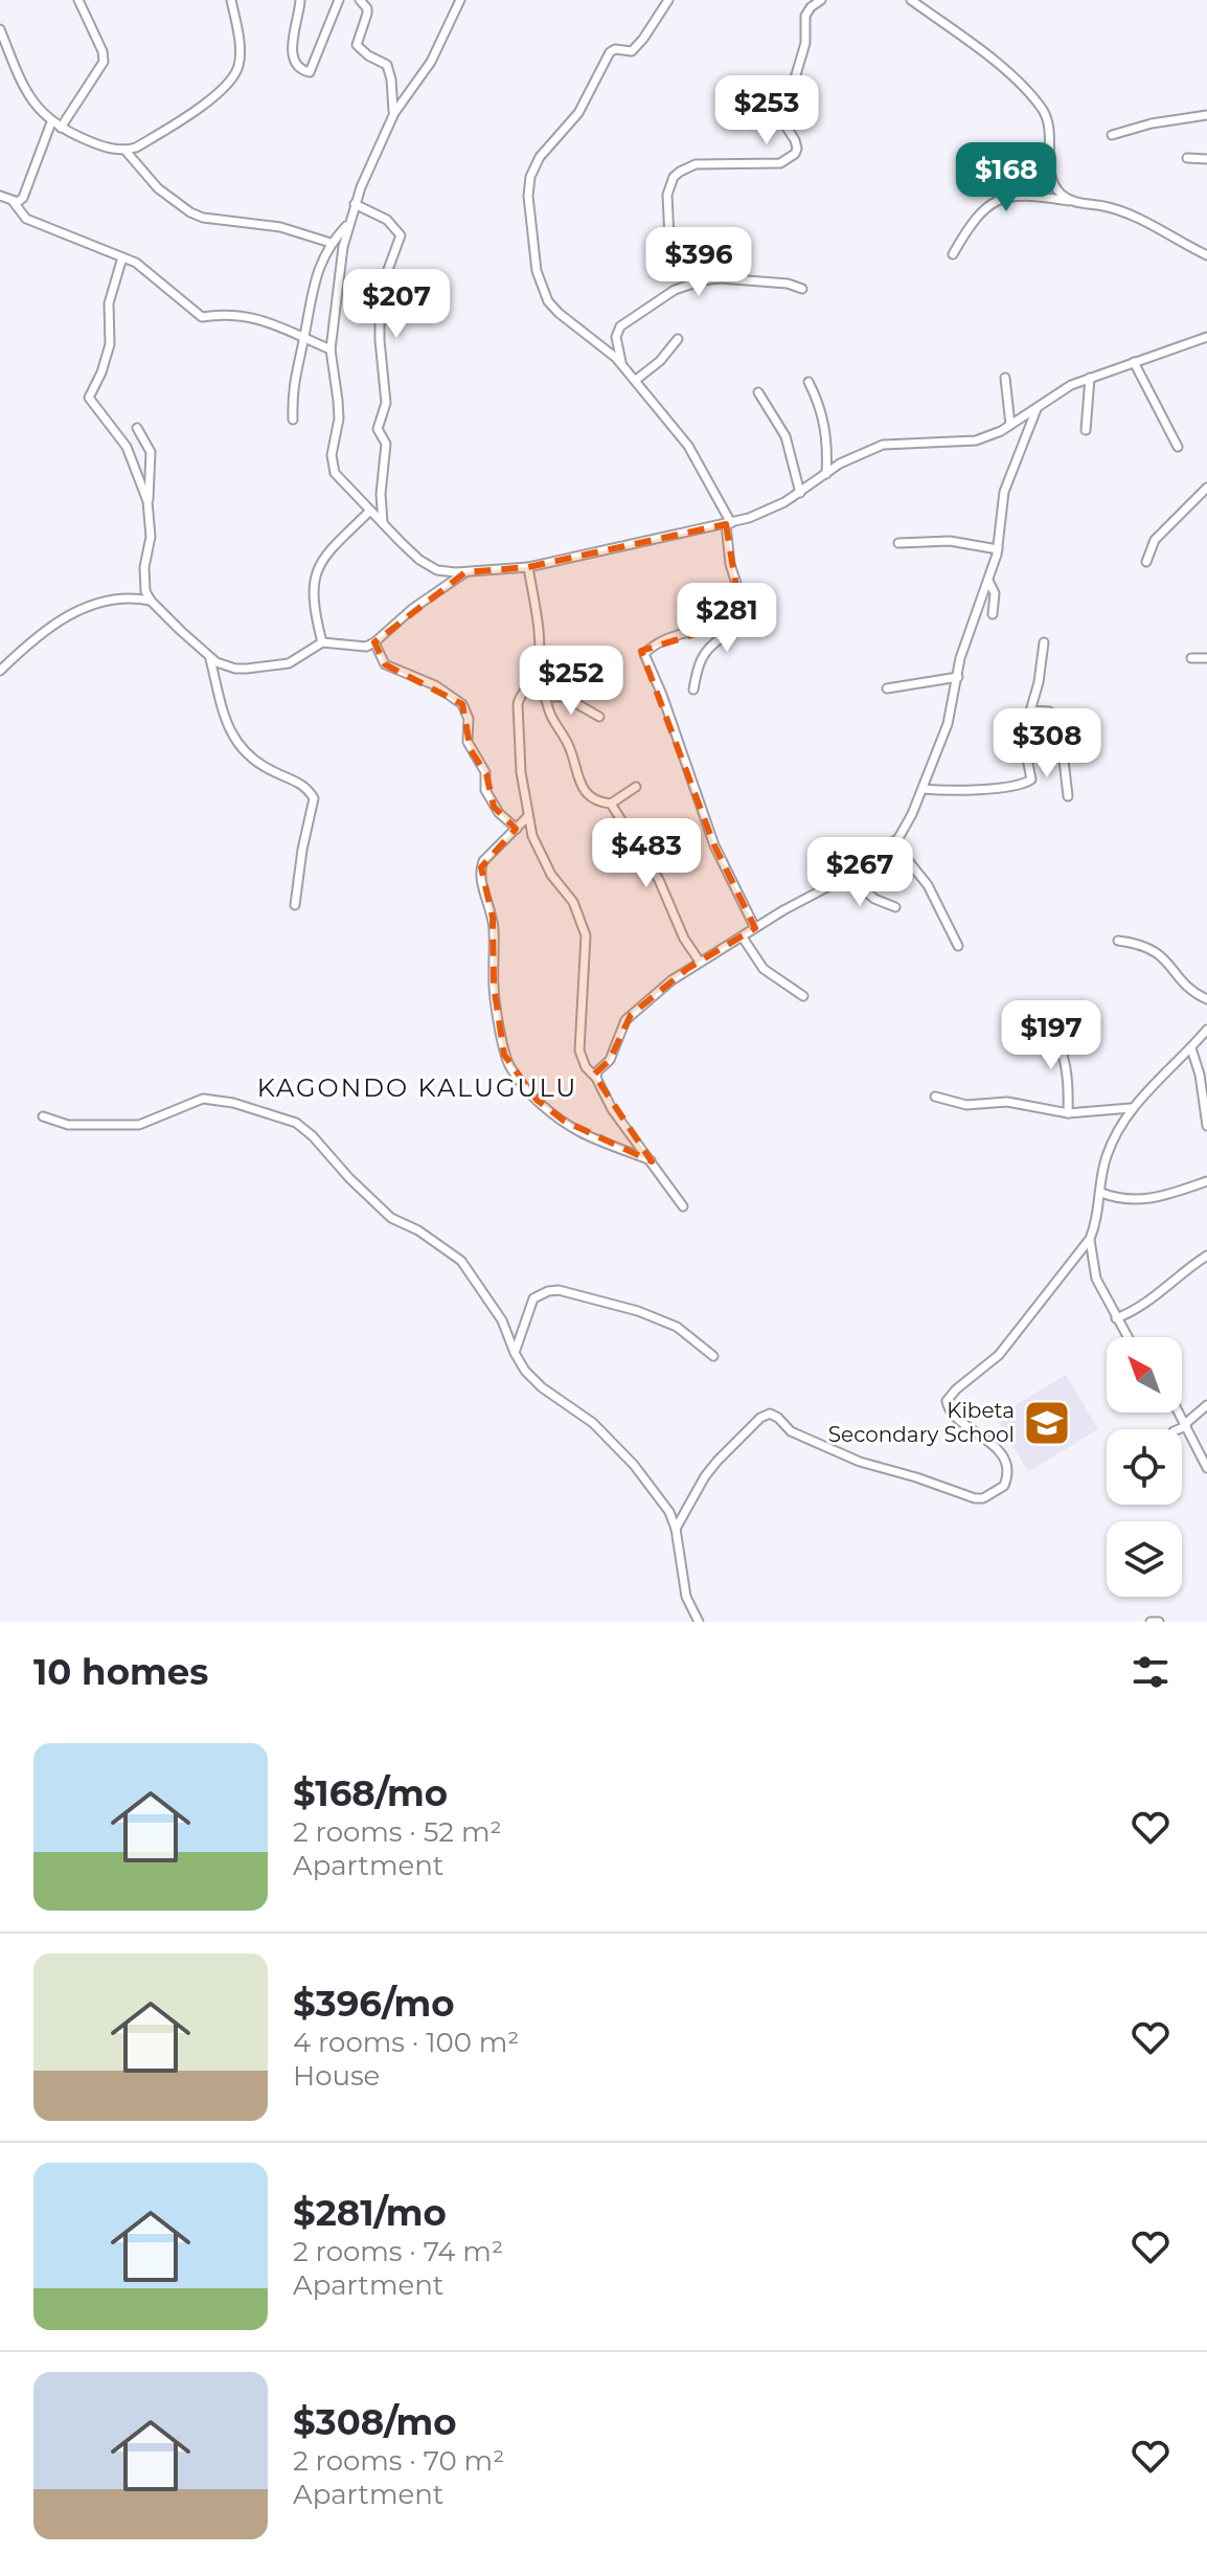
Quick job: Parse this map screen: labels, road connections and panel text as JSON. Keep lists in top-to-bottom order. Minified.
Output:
{"districts":["KAGONDO KALUGULU"],"places":{"school or university":["Kibeta Secondary School"]},"north":"top left","page":{"price":["$253","$168","$396","$207","$281","$252","$308","$483","$267","$197"],"heading":"10 homes","list":[{"name":"$168/mo","note":"2 rooms · 52 m² · Apartment"},{"name":"$396/mo","note":"4 rooms · 100 m² · House"},{"name":"$281/mo","note":"2 rooms · 74 m² · Apartment"},{"name":"$308/mo","note":"2 rooms · 70 m² · Apartment"}]}}
